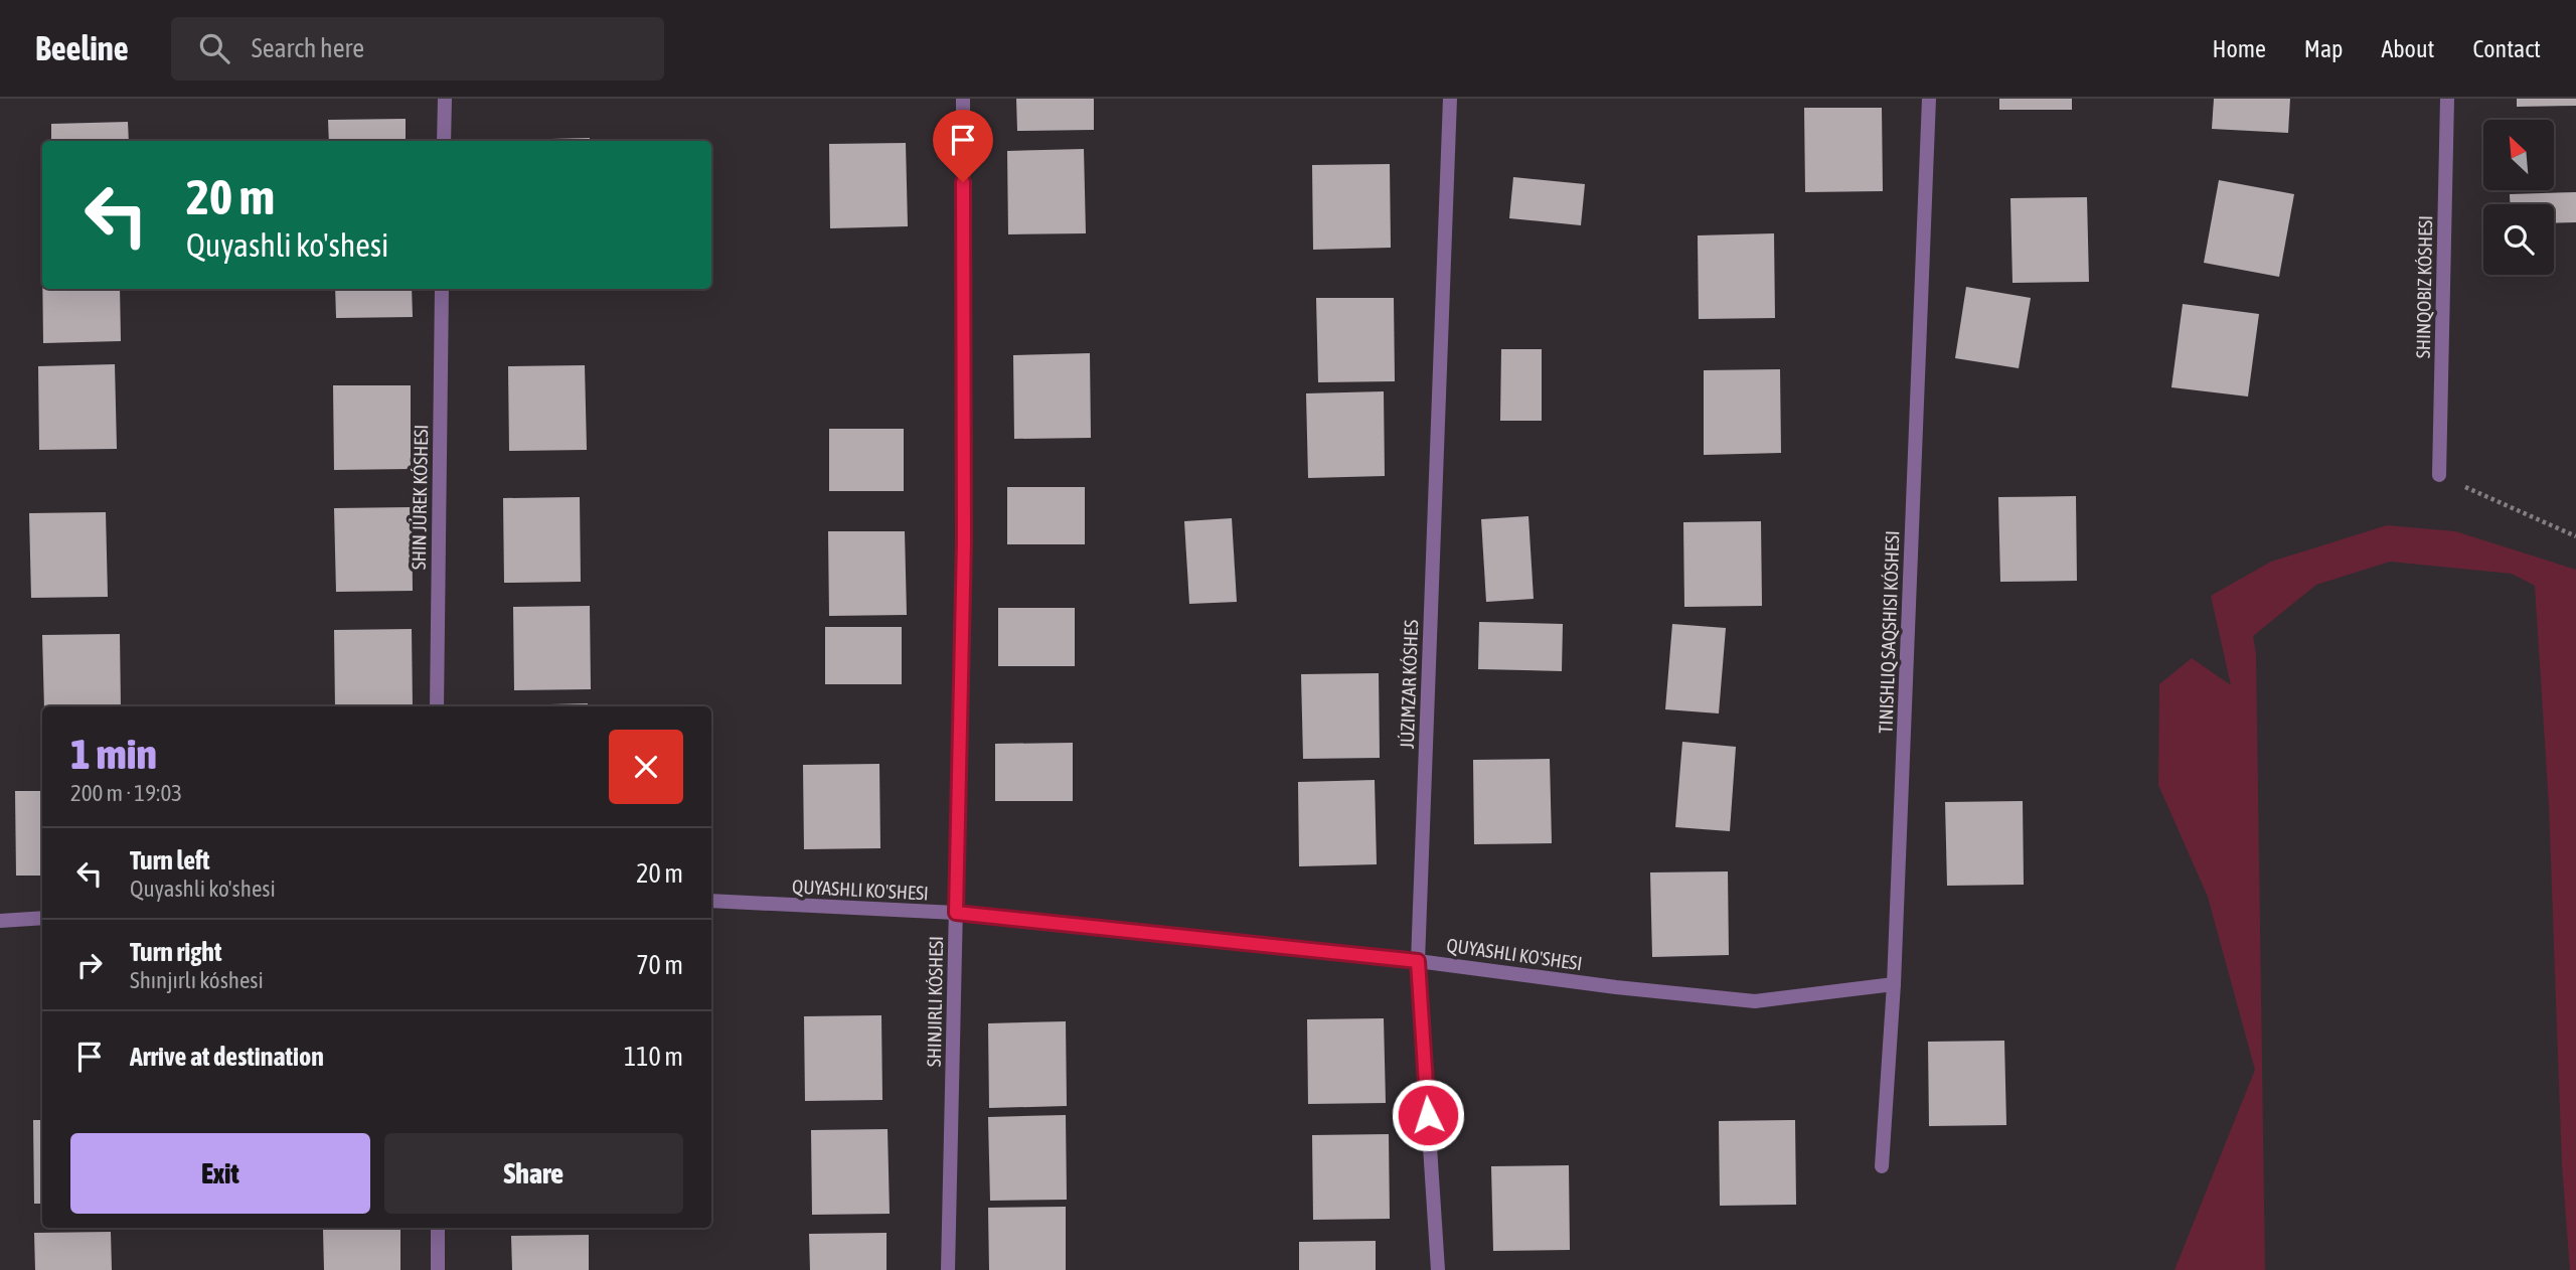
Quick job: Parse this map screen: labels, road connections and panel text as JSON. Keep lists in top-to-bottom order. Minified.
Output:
{"streets":{"street":["JÚZIMZAR KÓSHES","QUYASHLI KO'SHESI"]},"crossings":[["JÚZIMZAR KÓSHES","QUYASHLI KO'SHESI"]],"north":"top left","page":{"header":"Beeline","search":"Search here","nav":["Home","Map","About","Contact"],"turn":["20 m","Quyashli ko'shesi"],"heading":["1 min","200 m · 19:03"],"list":[{"name":"Turn left","note":"Quyashli ko'shesi","value":"20 m"},{"name":"Turn right","note":"Shınjırlı kóshesi","value":"70 m"},{"name":"Arrive at destination","value":"110 m"}],"buttons":["Exit","Share"]}}
